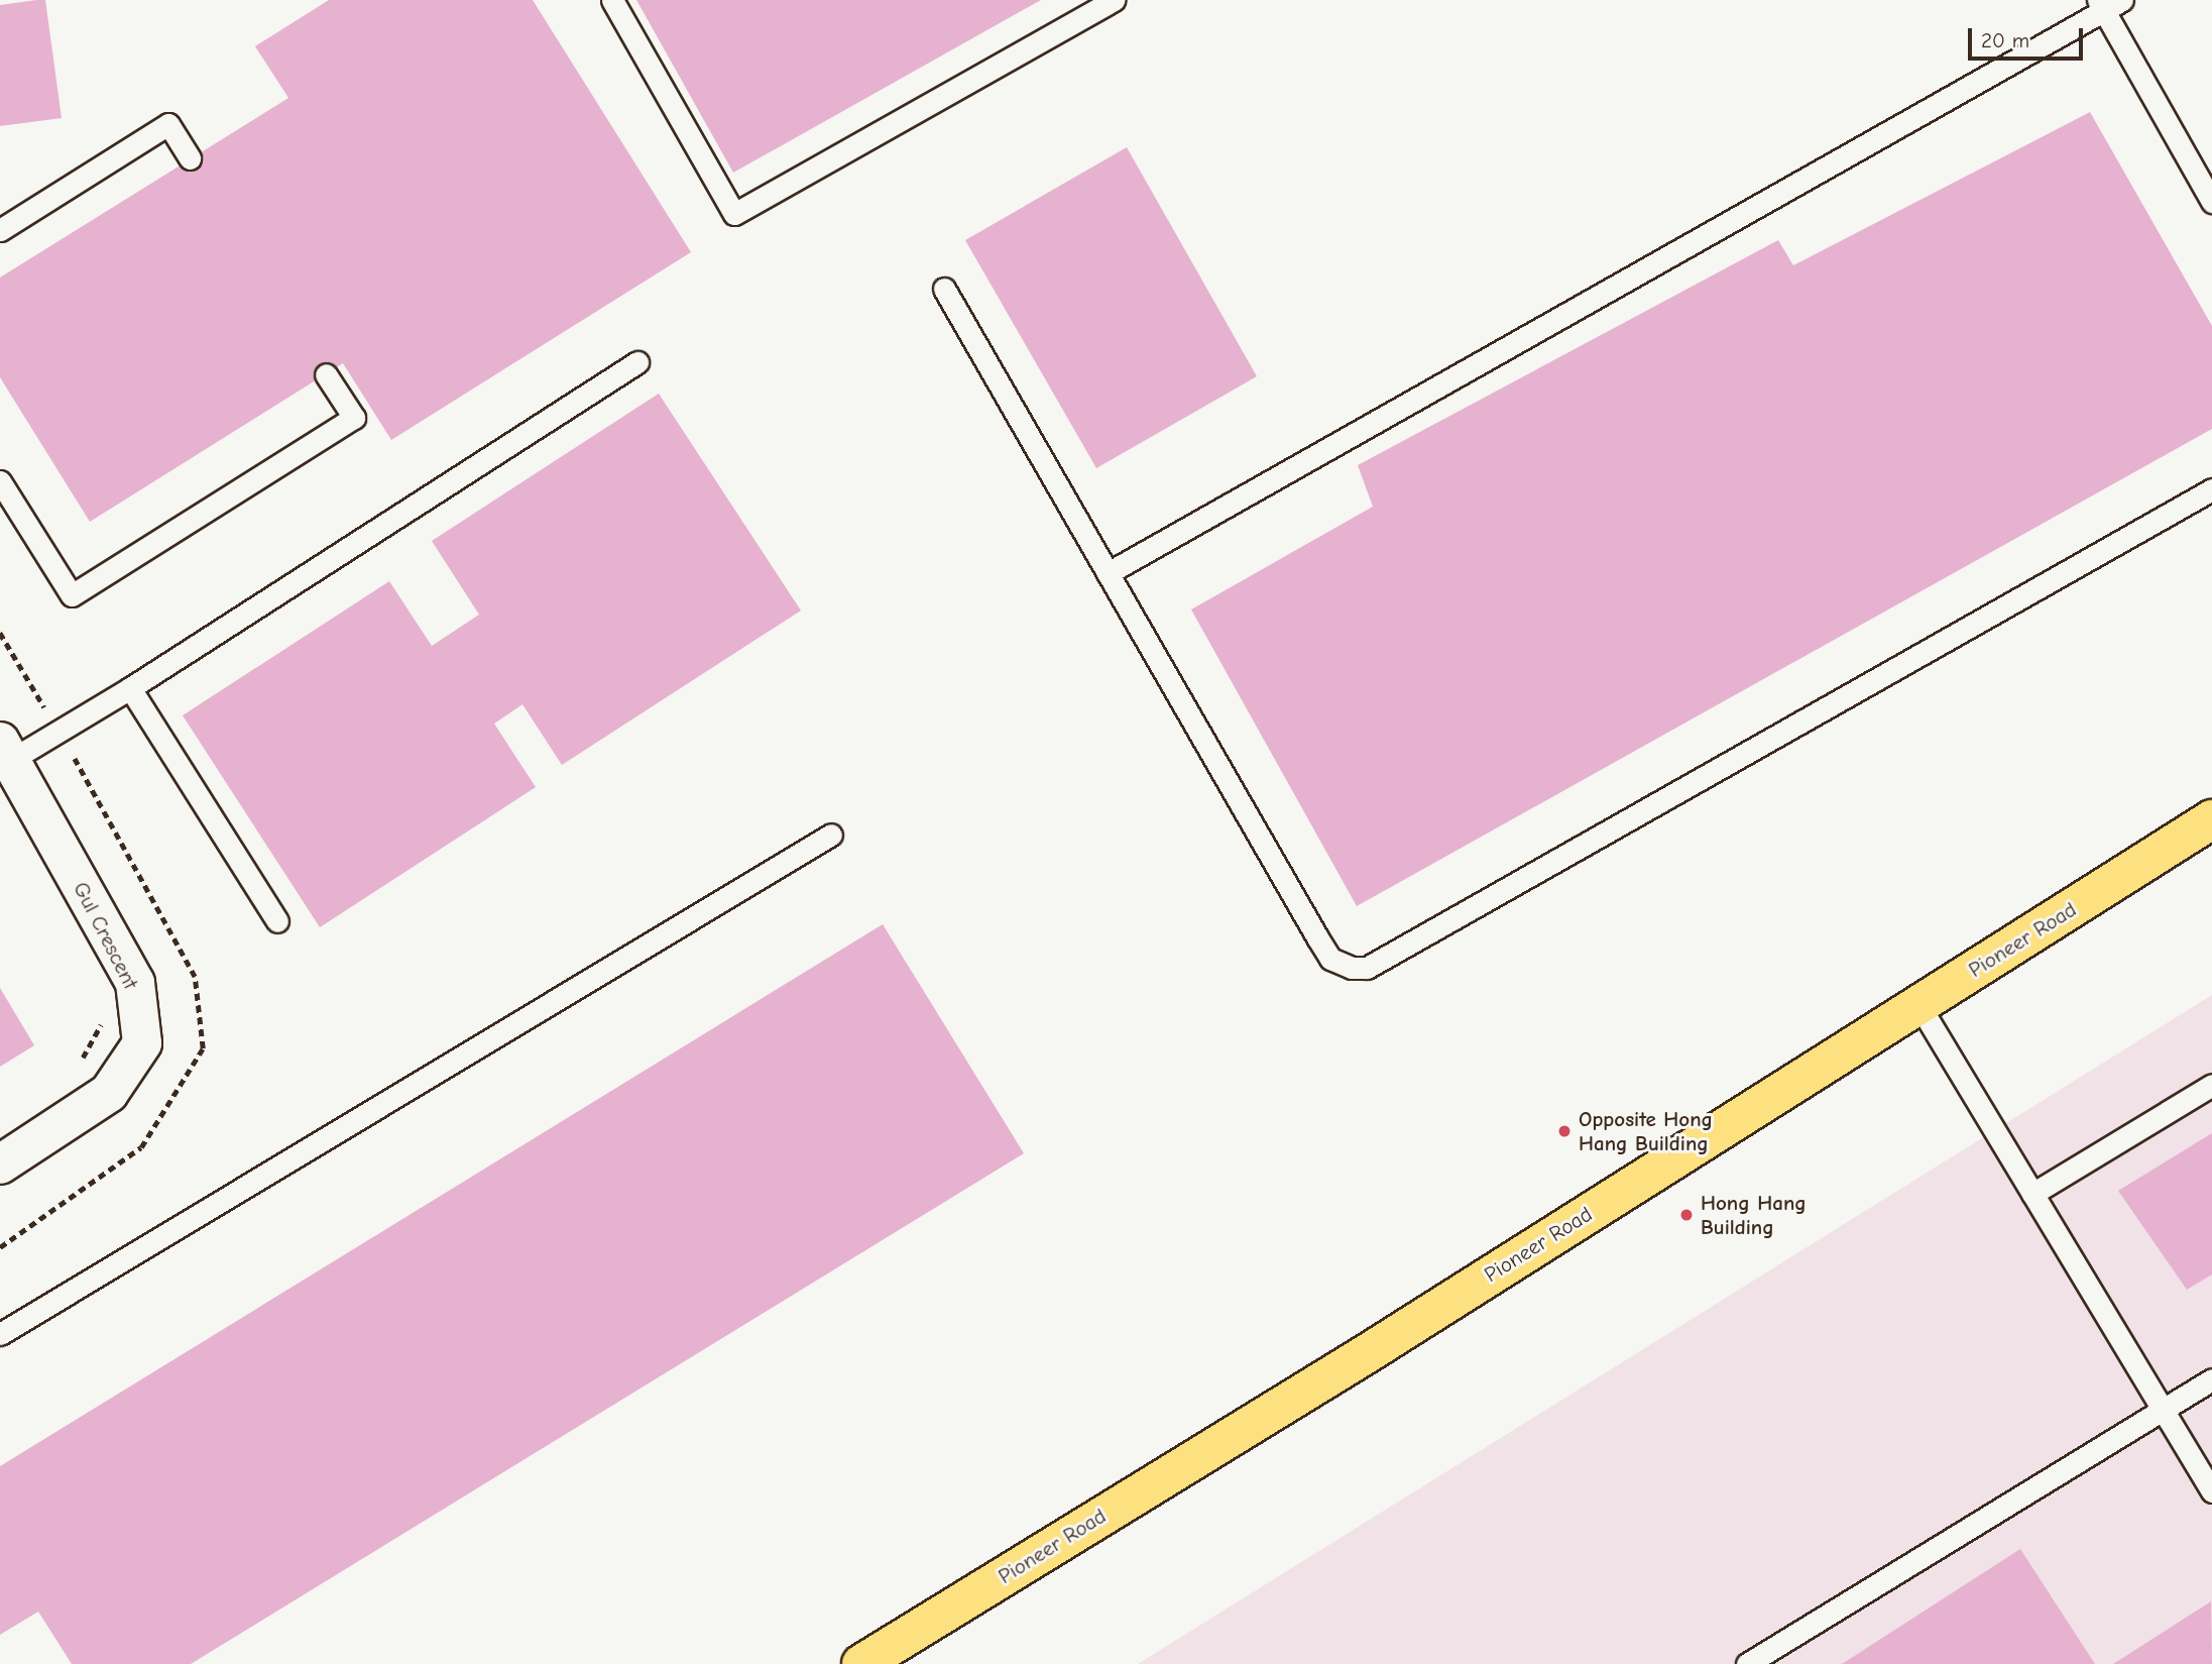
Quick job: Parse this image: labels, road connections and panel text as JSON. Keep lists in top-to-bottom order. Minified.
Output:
{"streets":{"main road":["Pioneer Road"],"street":["Gul Crescent"]},"places":["Opposite Hong Hang Building","Hong Hang Building"],"scale_bar":"20 m"}
